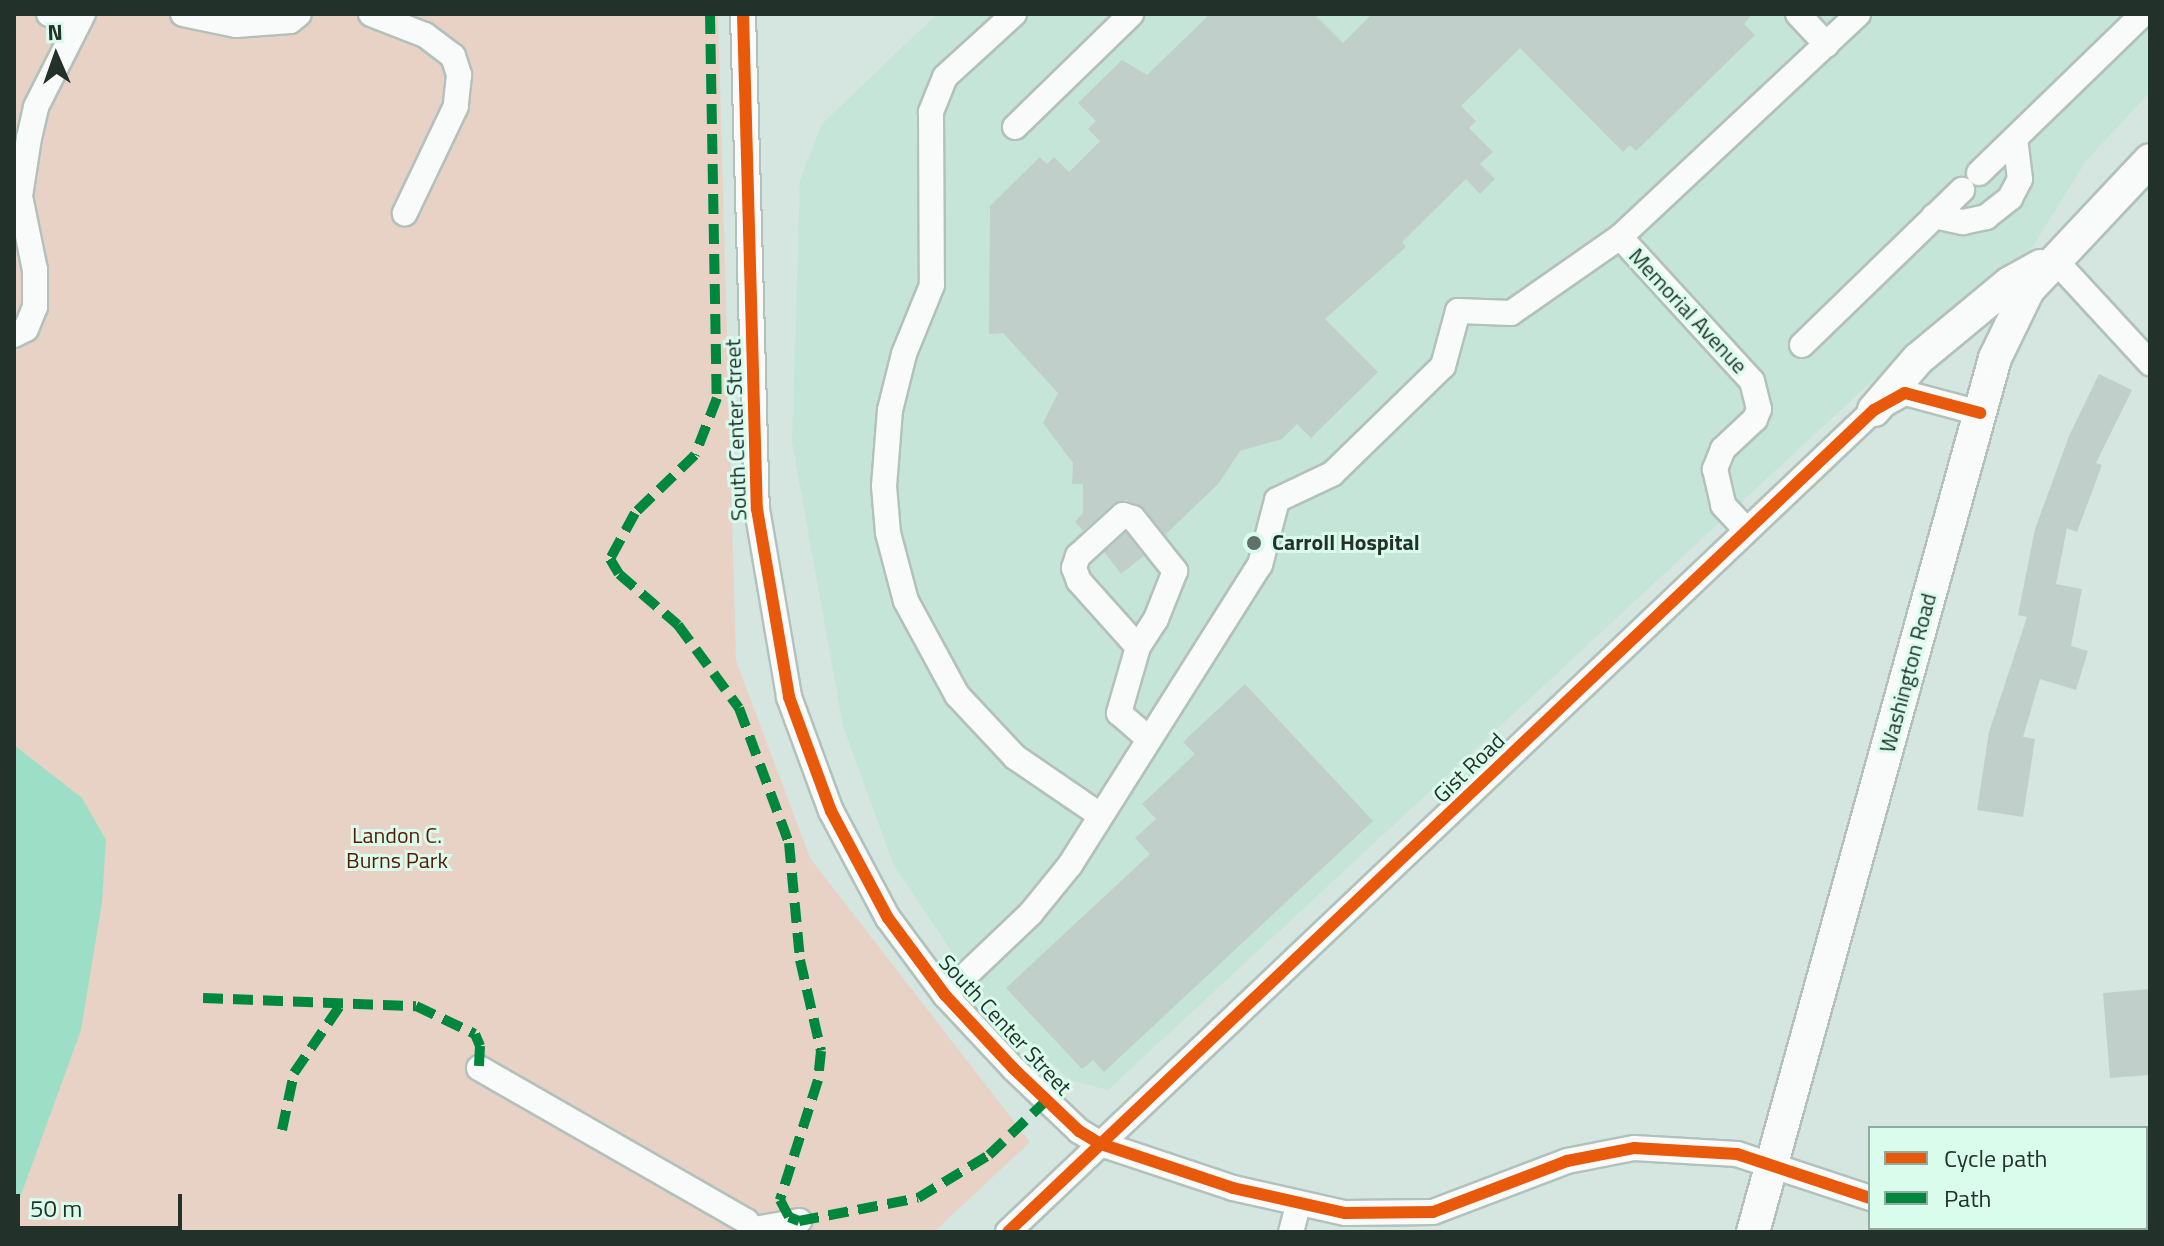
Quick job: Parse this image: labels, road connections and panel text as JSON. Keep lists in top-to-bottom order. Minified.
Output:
{"streets":{"main road":["Washington Road"],"street":["Memorial Avenue","South Center Street","Gist Road"]},"crossings":[["Memorial Avenue","Gist Road"],["South Center Street","Washington Road"],["South Center Street","Gist Road"],["Washington Road","Gist Road"]],"parks":["Landon C. Burns Park"],"places":["Carroll Hospital"],"legend":["Cycle path","Path"],"scale_bar":"50 m","north":"top"}
